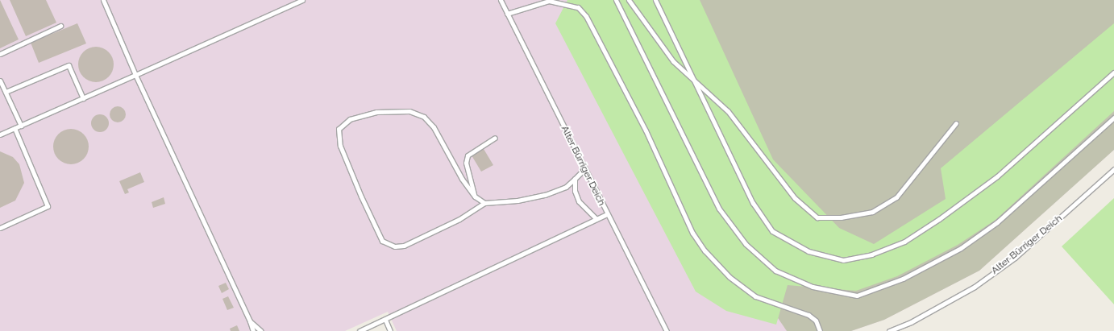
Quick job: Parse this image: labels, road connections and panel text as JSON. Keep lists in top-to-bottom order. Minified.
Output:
{"streets":{"lane":["Alter Bürriger Deich"]}}
